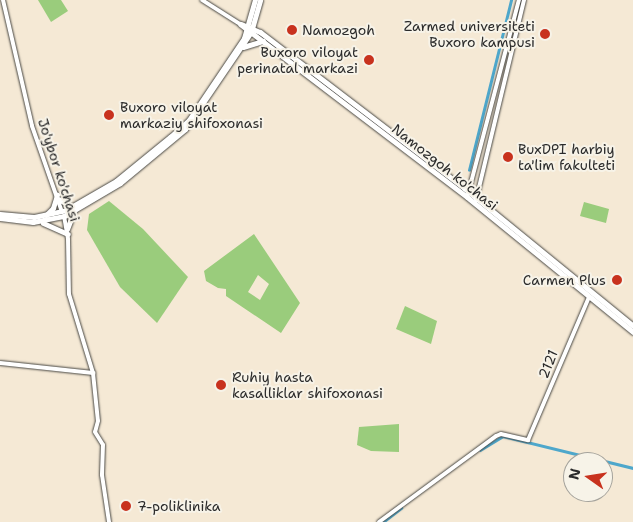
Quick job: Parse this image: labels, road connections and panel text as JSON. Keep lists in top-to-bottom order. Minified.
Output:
{"streets":{"main road":["Namozgoh ko'chasi"],"street":["Jo'ybor ko'chasi","2121"]},"crossings":[["Namozgoh ko'chasi","2121"]],"places":["Namozgoh","Zarmed universiteti Buxoro kampusi","Buxoro viloyat perinatal markazi","Buxoro viloyat markaziy shifoxonasi","BuxDPI harbiy ta'lim fakulteti","Carmen Plus","Ruhiy hasta kasalliklar shifoxonasi","7-poliklinika"],"north":"left"}
